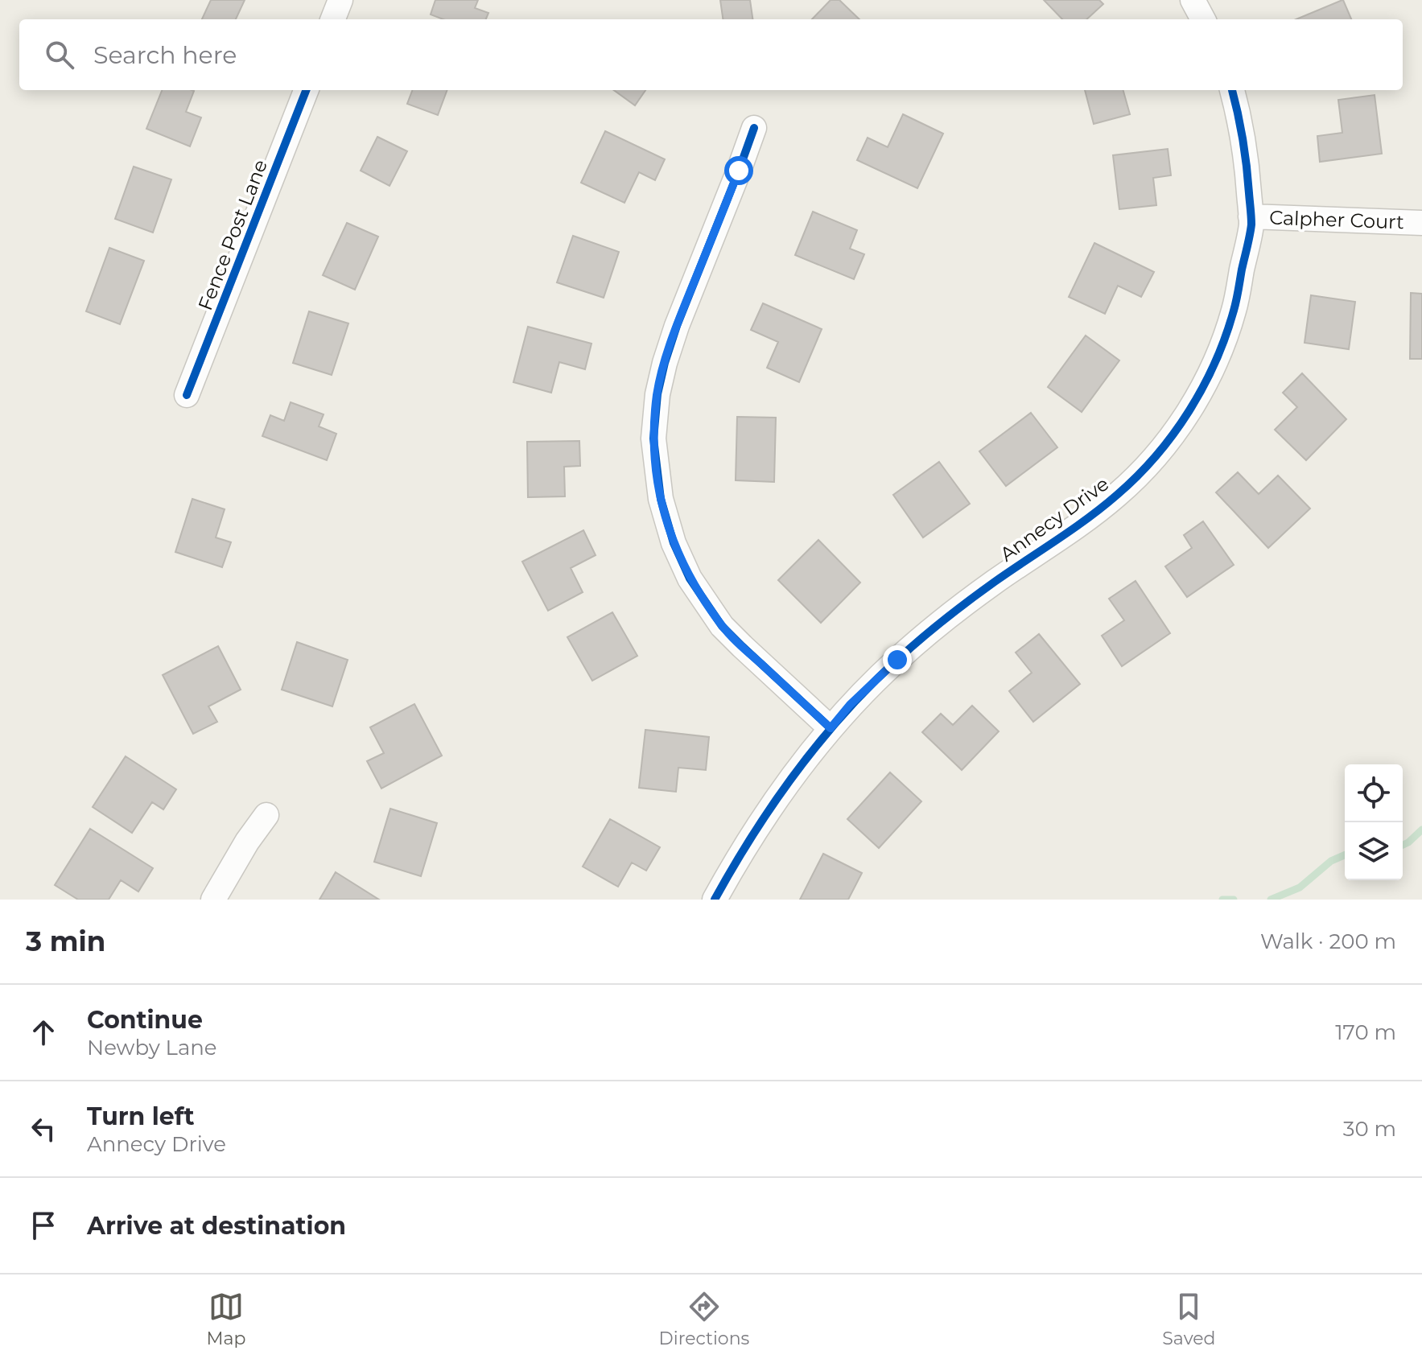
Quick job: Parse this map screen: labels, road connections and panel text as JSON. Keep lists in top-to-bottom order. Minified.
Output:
{"streets":{"street":["Calpher Court","Fence Post Lane","Annecy Drive"]},"crossings":[["Calpher Court","Annecy Drive"]],"page":{"search":"Search here","heading":["3 min","Walk · 200 m"],"list":[["Continue","Newby Lane","170 m"],["Turn left","Annecy Drive","30 m"],"Arrive at destination"],"nav":["Map","Directions","Saved"]}}
